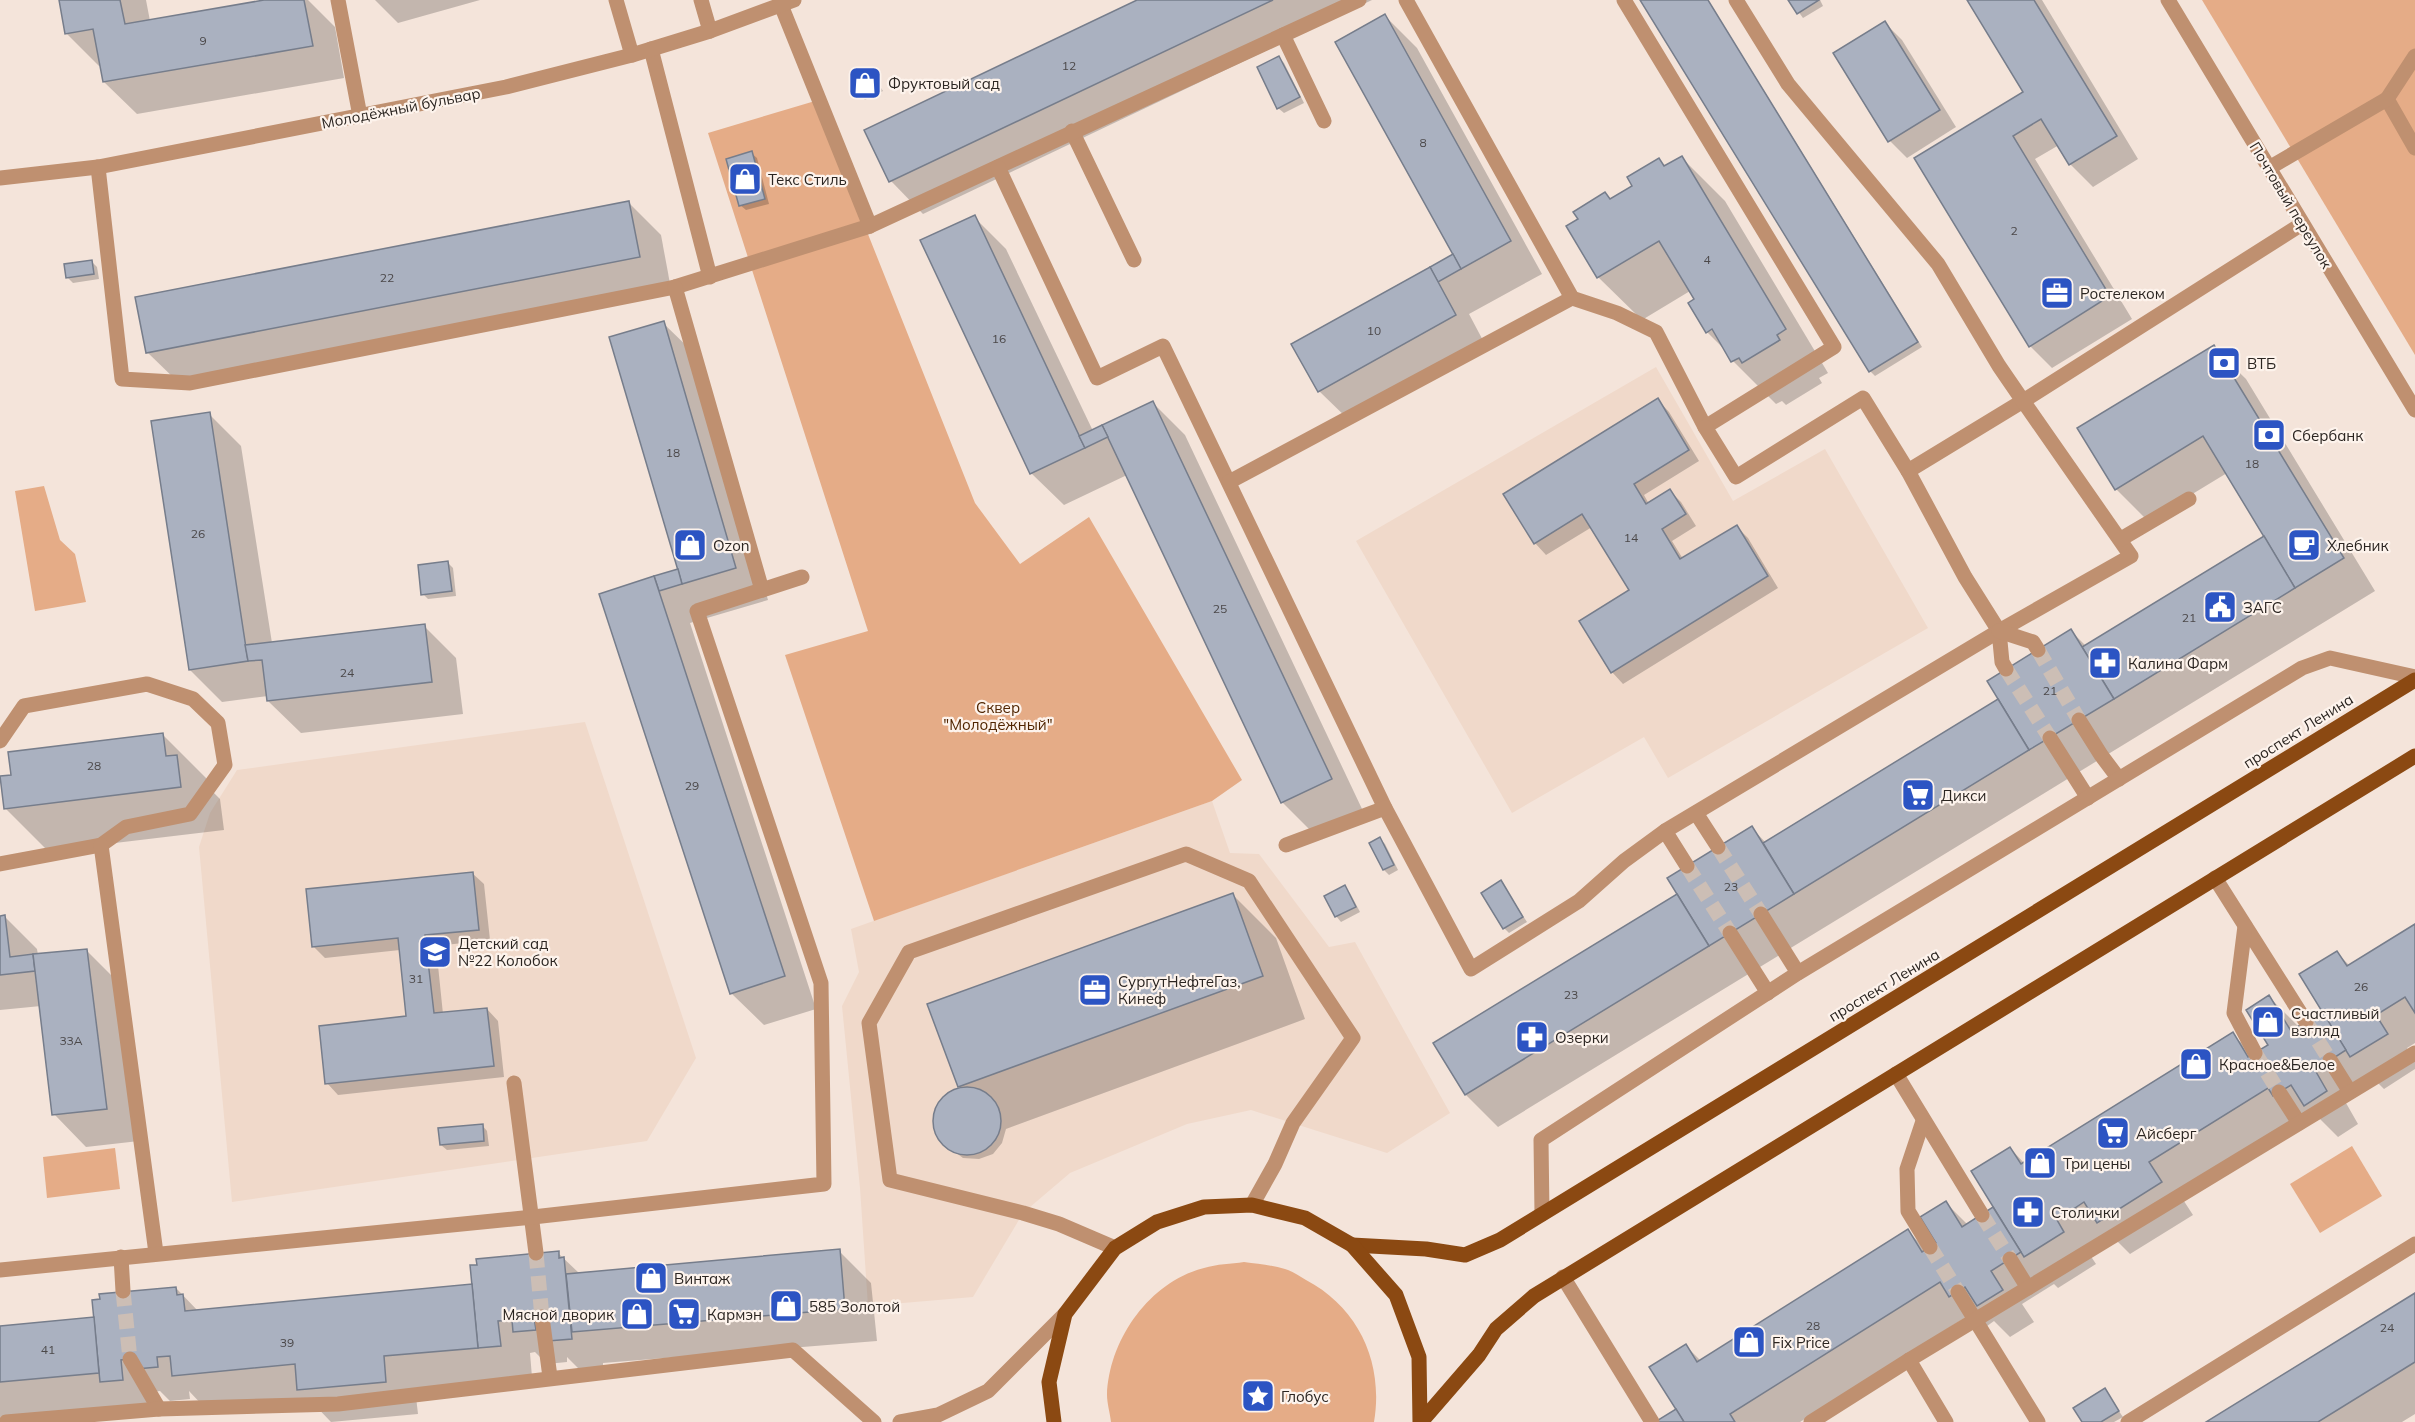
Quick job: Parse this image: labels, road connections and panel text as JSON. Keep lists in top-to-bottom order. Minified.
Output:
{"streets":{"main road":["проспект Ленина"],"street":["Молодёжный бульвар","Почтовый переулок"]},"parks":["Сквер \"Молодёжный\""],"places":{"shop":["Фруктовый сад","Текс Стиль","Ozon","Счастливый взгляд","Красное&Белое","Три цены","Винтаж","585 Золотой","Мясной дворик","Fix Price"],"office":["Ростелеком","СургутНефтеГаз, Кинеф"],"bank":["ВТБ","Сбербанк"],"cafe":["Хлебник"],"public building":["ЗАГС"],"pharmacy":["Калина Фарм","Озерки","Столички"],"supermarket":["Дикси","Айсберг","Кармэн"],"school or university":["Детский сад №22 Колобок"],"place":["Глобус"]},"house_numbers":["9","12","8","2","4","22","10","16","18","18","26","14","25","21","24","21","28","29","23","31","26","23","33А","28","24","39","41"]}
